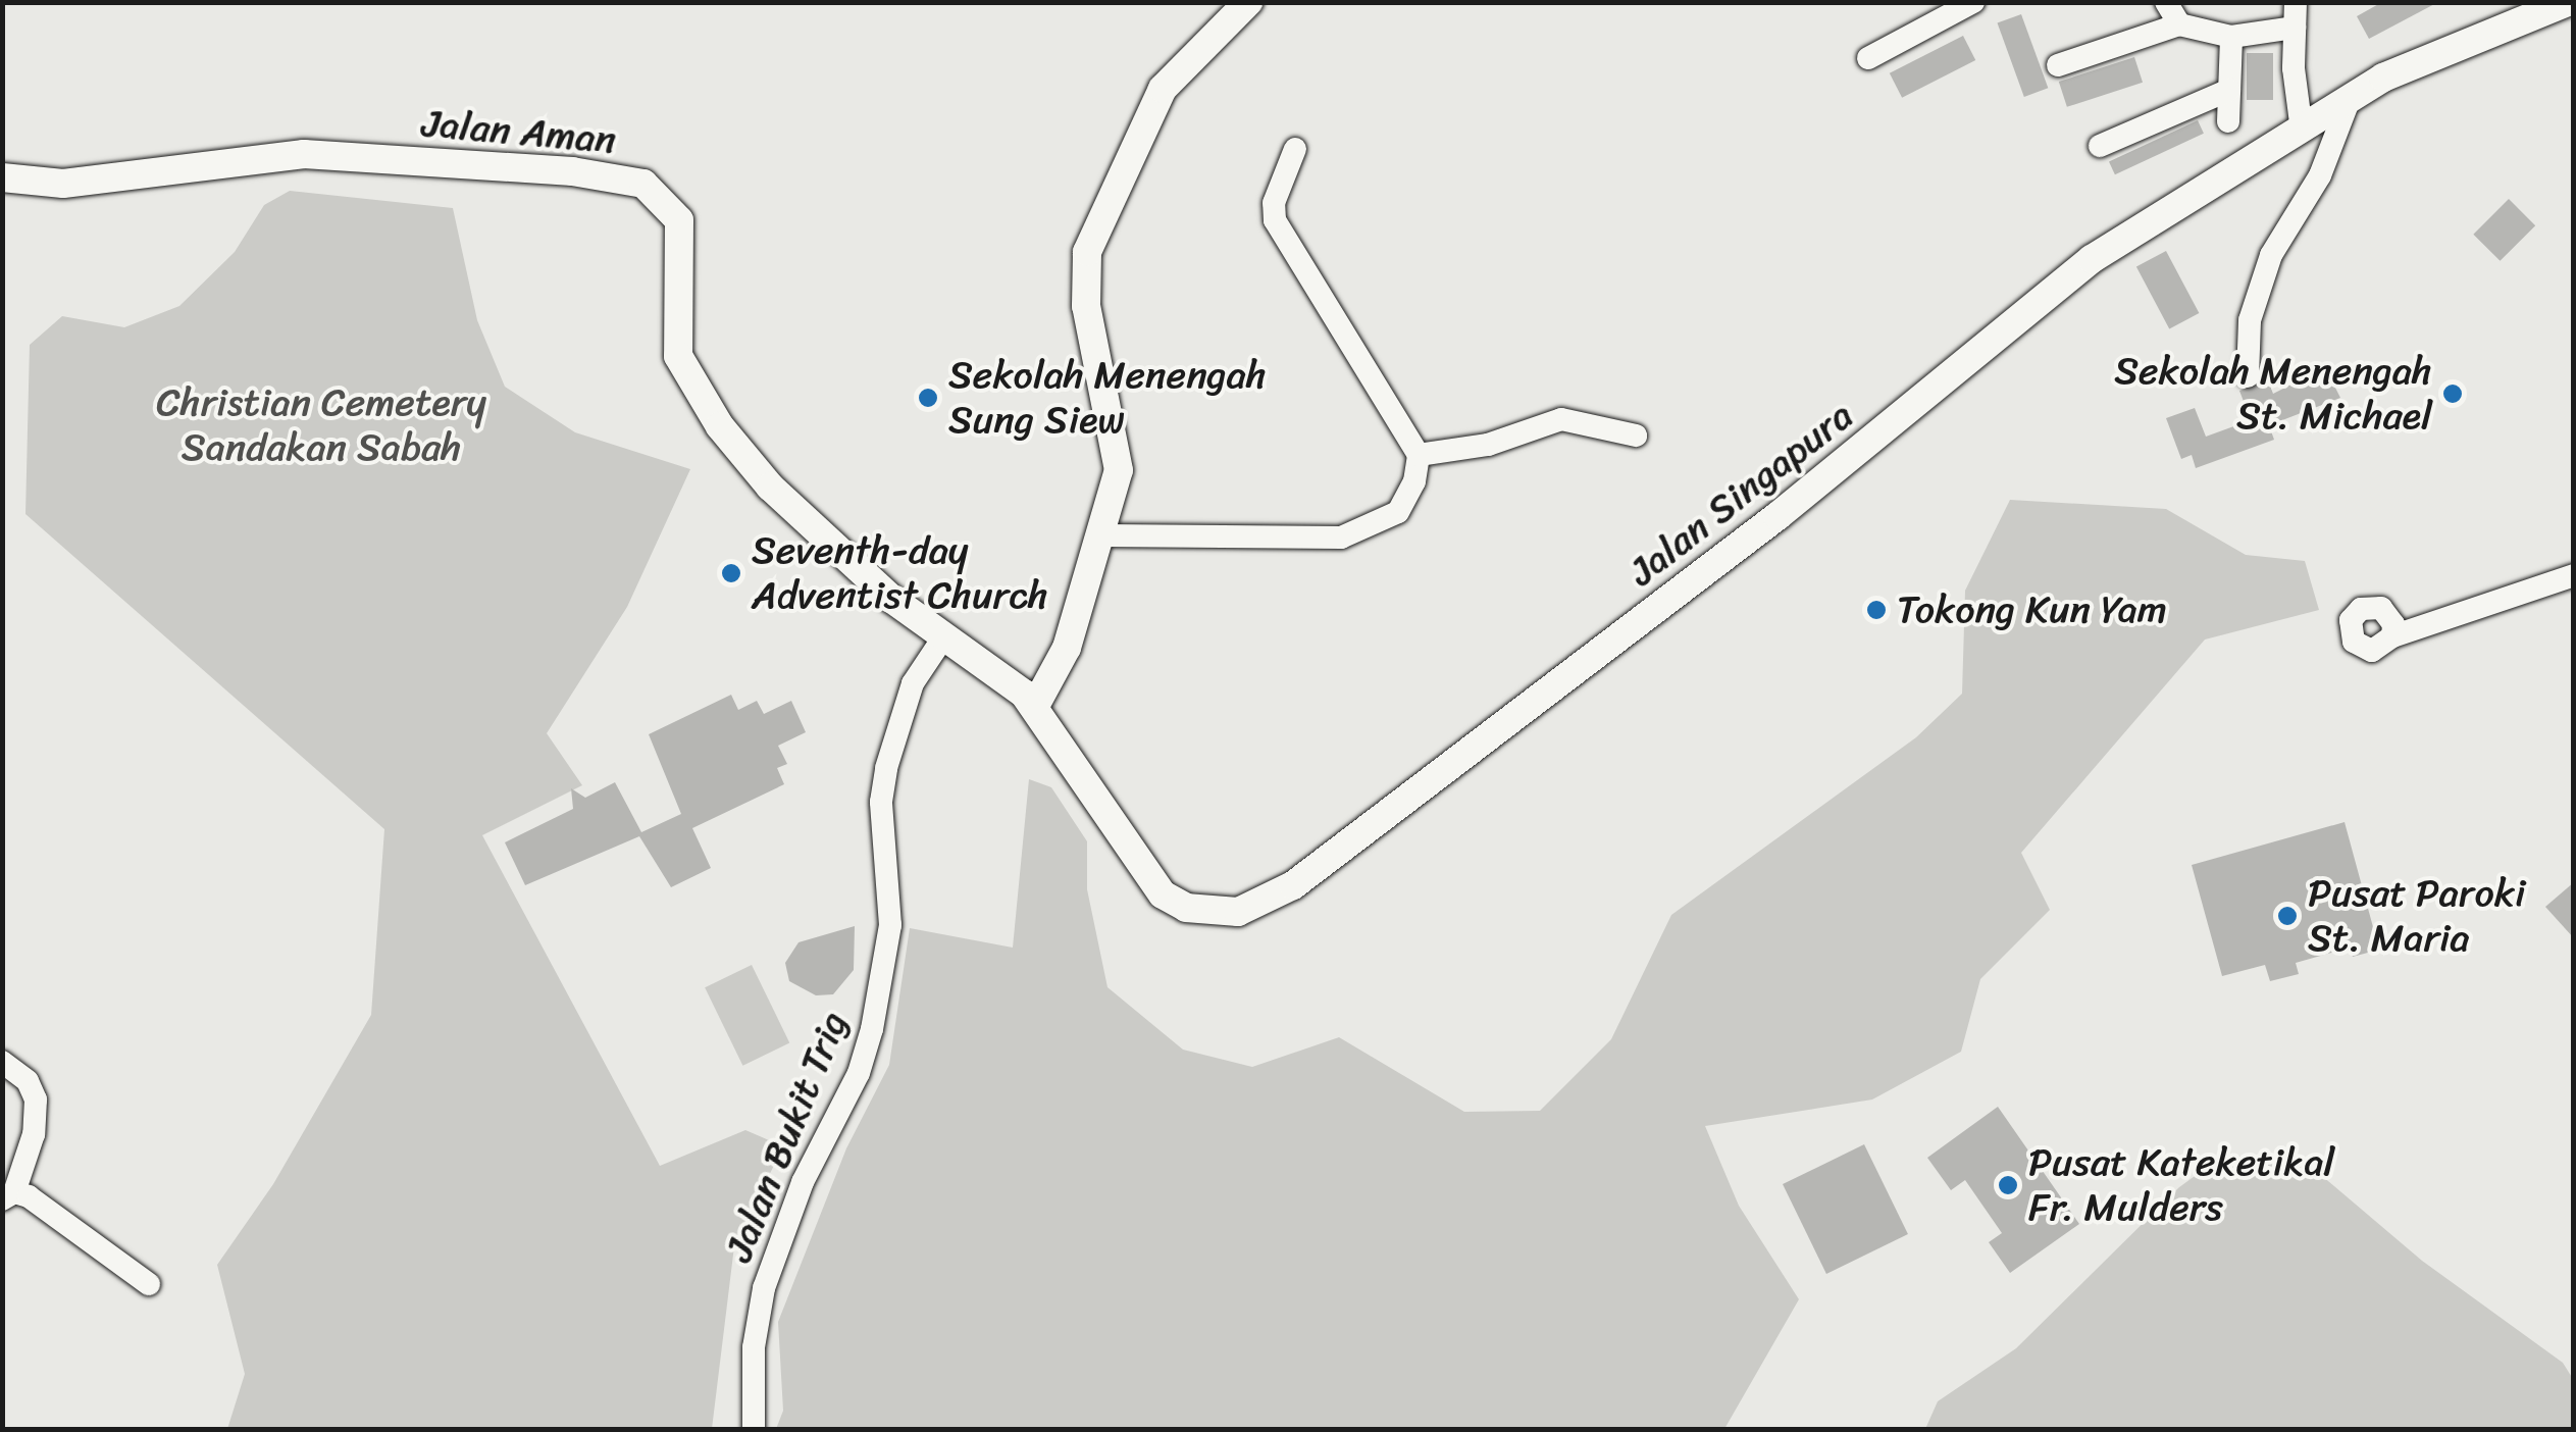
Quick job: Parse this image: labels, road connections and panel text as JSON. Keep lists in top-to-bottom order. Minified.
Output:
{"streets":{"street":["Jalan Aman","Jalan Singapura","Jalan Bukit Trig"]},"crossings":[["Jalan Aman","Jalan Singapura"],["Jalan Aman","Jalan Bukit Trig"]],"parks":["Christian Cemetery Sandakan Sabah"],"places":["Sekolah Menengah St. Michael","Sekolah Menengah Sung Siew","Seventh-day Adventist Church","Tokong Kun Yam","Pusat Paroki St. Maria","Pusat Kateketikal Fr. Mulders"]}
